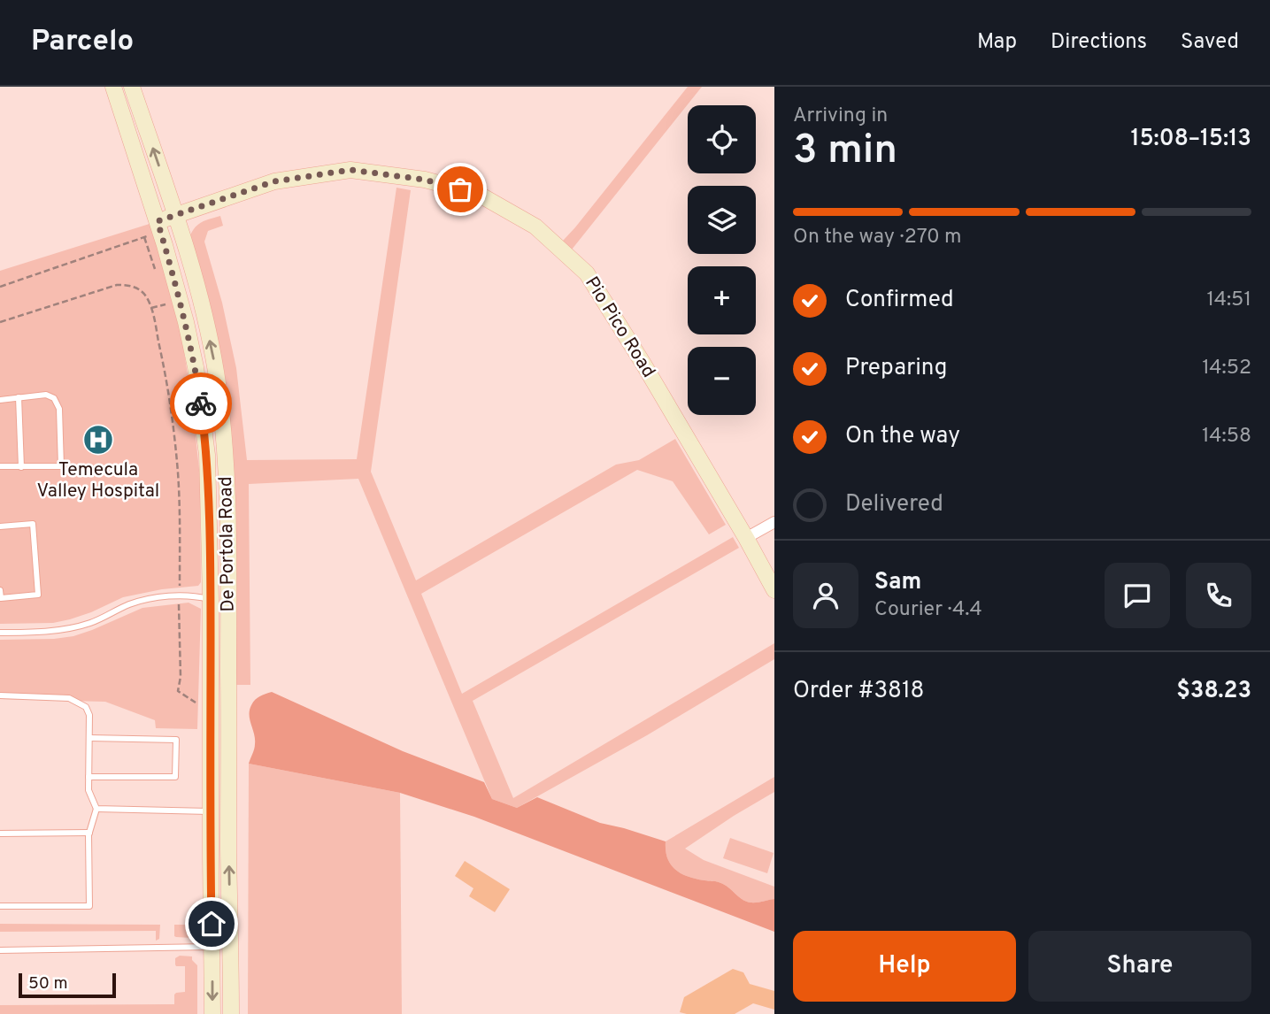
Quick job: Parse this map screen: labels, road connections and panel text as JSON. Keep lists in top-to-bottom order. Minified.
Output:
{"streets":{"main road":["Pio Pico Road","De Portola Road"]},"crossings":[["Pio Pico Road","De Portola Road"]],"places":{"hospital":["Temecula Valley Hospital"]},"scale_bar":"50 m","page":{"header":"Parcelo","nav":["Map","Directions","Saved"],"heading":["3 min","Arriving in","15:08–15:13"],"panel":["Sam","Courier · 4.4","Order #3818","$38.23"],"map_buttons":["+","−"],"bar":"On the way · 270 m","list":[["Confirmed","14:51"],["Preparing","14:52"],["On the way","14:58"],"Delivered"],"buttons":["Help","Share"],"scale":"50 m"}}
